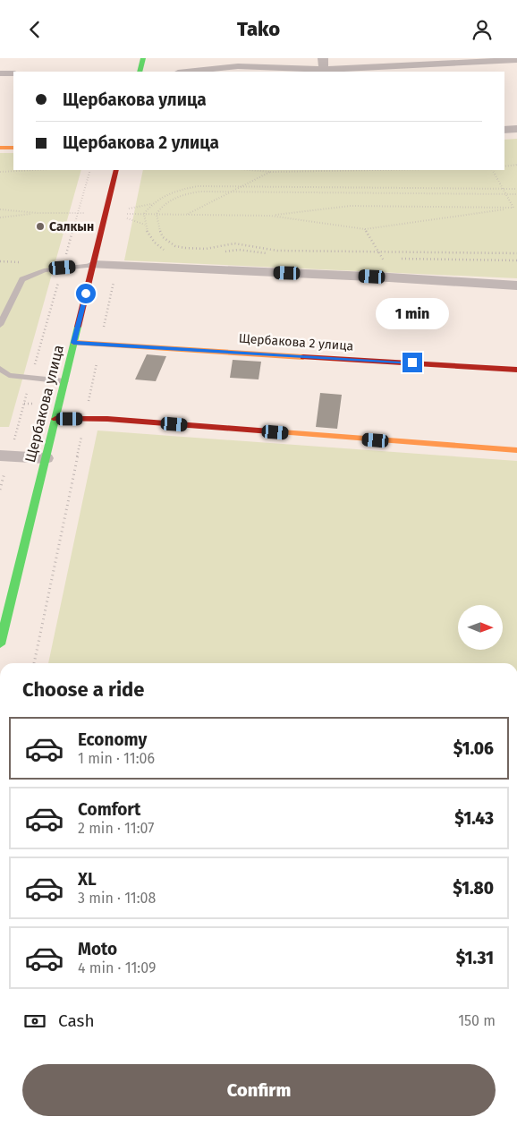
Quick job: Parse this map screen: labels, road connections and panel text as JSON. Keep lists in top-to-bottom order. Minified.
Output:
{"streets":{"street":["Щербакова 2 улица","Щербакова улица"]},"crossings":[["Щербакова 2 улица","Щербакова улица"]],"places":["Салкын"],"north":"right","page":{"header":"Tako","banner":["Щербакова улица","Щербакова 2 улица"],"bubble":"1 min","heading":"Choose a ride","list":[{"name":"Economy","note":"1 min · 11:06","value":"$1.06"},{"name":"Comfort","note":"2 min · 11:07","value":"$1.43"},{"name":"XL","note":"3 min · 11:08","value":"$1.80"},{"name":"Moto","note":"4 min · 11:09","value":"$1.31"}],"pay":["Cash","150 m"],"buttons":"Confirm"}}
